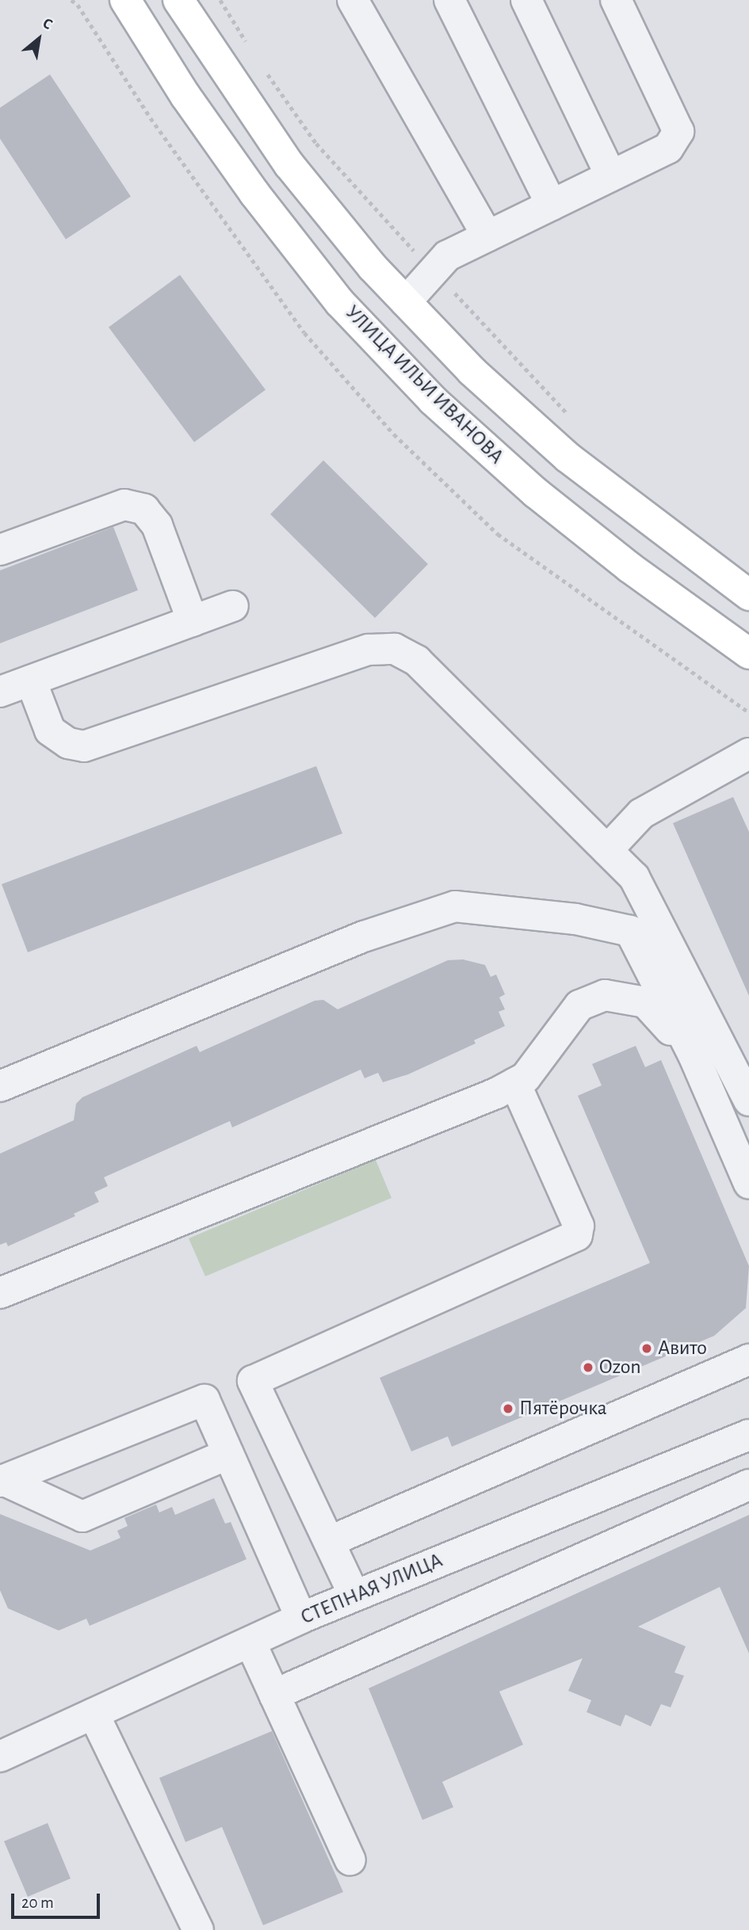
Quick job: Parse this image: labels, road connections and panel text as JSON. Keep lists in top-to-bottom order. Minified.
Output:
{"streets":{"main road":["УЛИЦА ИЛЬИ ИВАНОВА"],"street":["СТЕПНАЯ УЛИЦА"]},"places":["Авито","Ozon","Пятёрочка"],"scale_bar":"20 m","north":"top right"}
